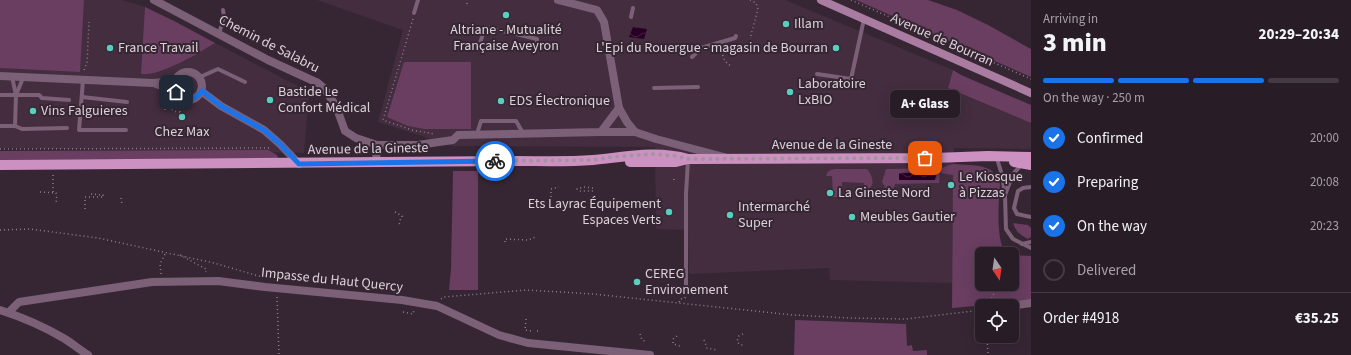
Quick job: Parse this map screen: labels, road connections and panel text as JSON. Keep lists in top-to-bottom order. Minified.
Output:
{"streets":{"main road":["Avenue de Bourran","Avenue de la Gineste"],"street":["Chemin de Salabru","Impasse du Haut Quercy"]},"crossings":[["Chemin de Salabru","Avenue de la Gineste"]],"places":["Altriane - Mutualité Française Aveyron","Illam","France Travail","L'Epi du Rouergue - magasin de Bourran","Laboratoire LxBIO","Bastide Le Confort Médical","EDS Électronique","Vins Falguieres","Chez Max","A+ Glass","Le Kiosque à Pizzas","La Gineste Nord","Ets Layrac Équipement Espaces Verts","Intermarché Super","Meubles Gautier","CEREG Environement"],"north":"bottom","page":{"heading":["3 min","Arriving in","20:29–20:34"],"panel":["Order #4918","€35.25"],"bar":"On the way · 250 m","bubble":"A+ Glass","list":[["Confirmed","20:00"],["Preparing","20:08"],["On the way","20:23"],"Delivered"]}}
